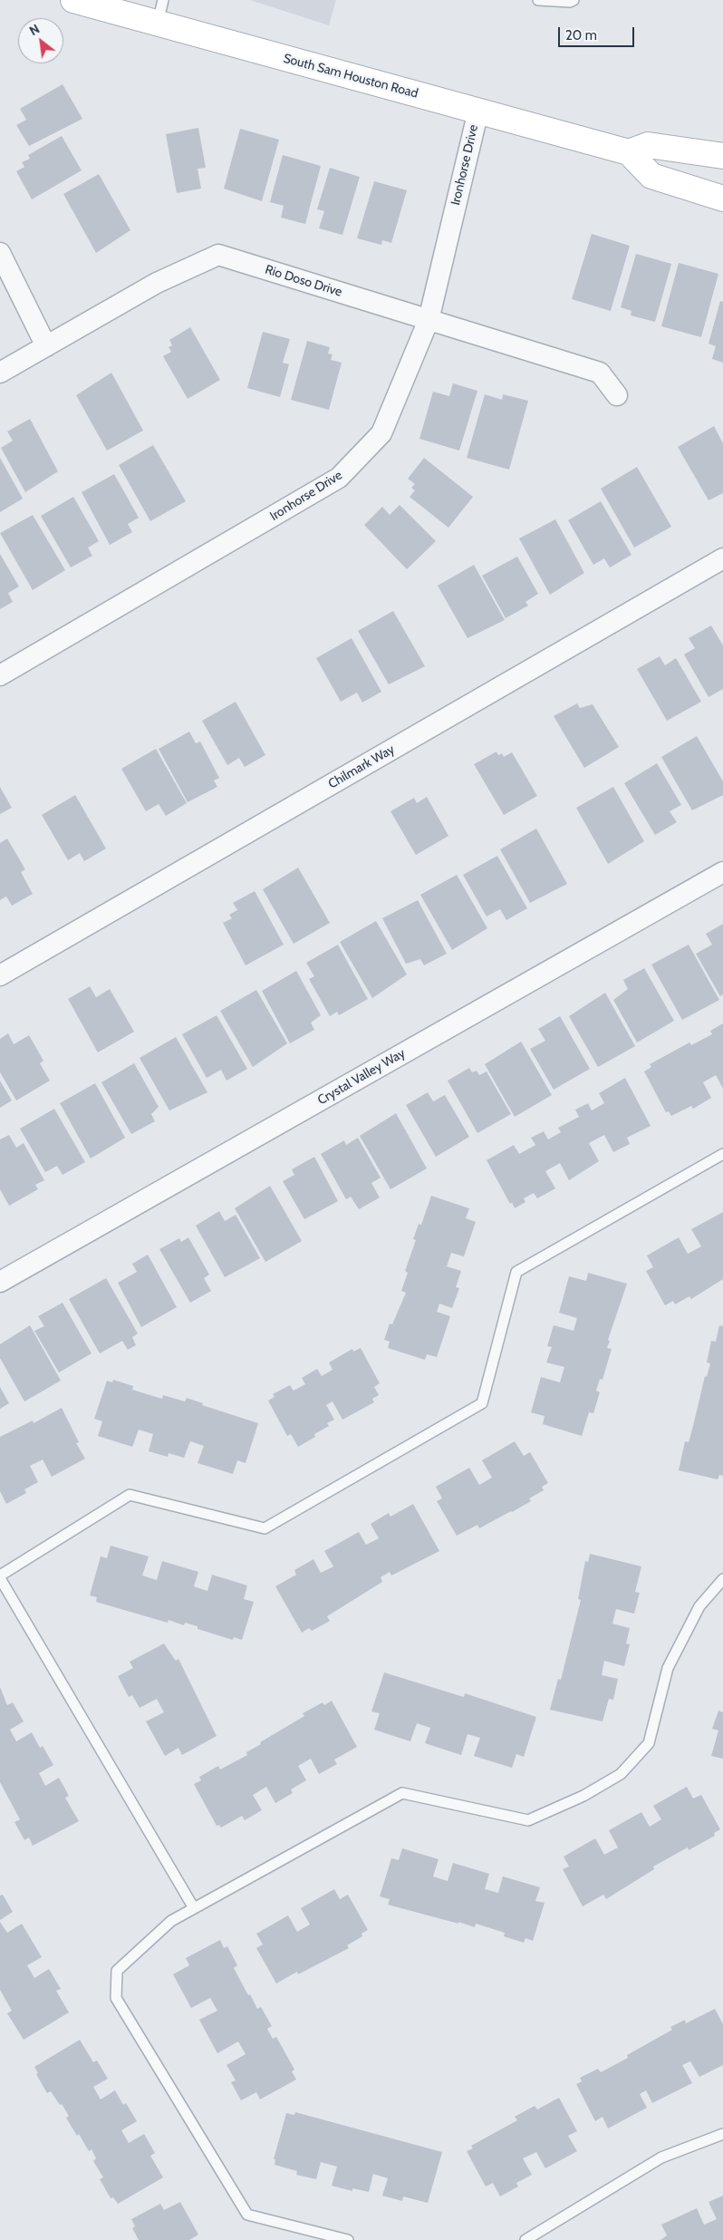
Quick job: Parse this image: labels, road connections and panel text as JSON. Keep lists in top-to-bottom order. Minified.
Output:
{"streets":{"street":["South Sam Houston Road","Ironhorse Drive","Rio Doso Drive","Chilmark Way","Crystal Valley Way"]},"crossings":[["South Sam Houston Road","Ironhorse Drive"],["Ironhorse Drive","Rio Doso Drive"]],"scale_bar":"20 m","north":"top left"}
